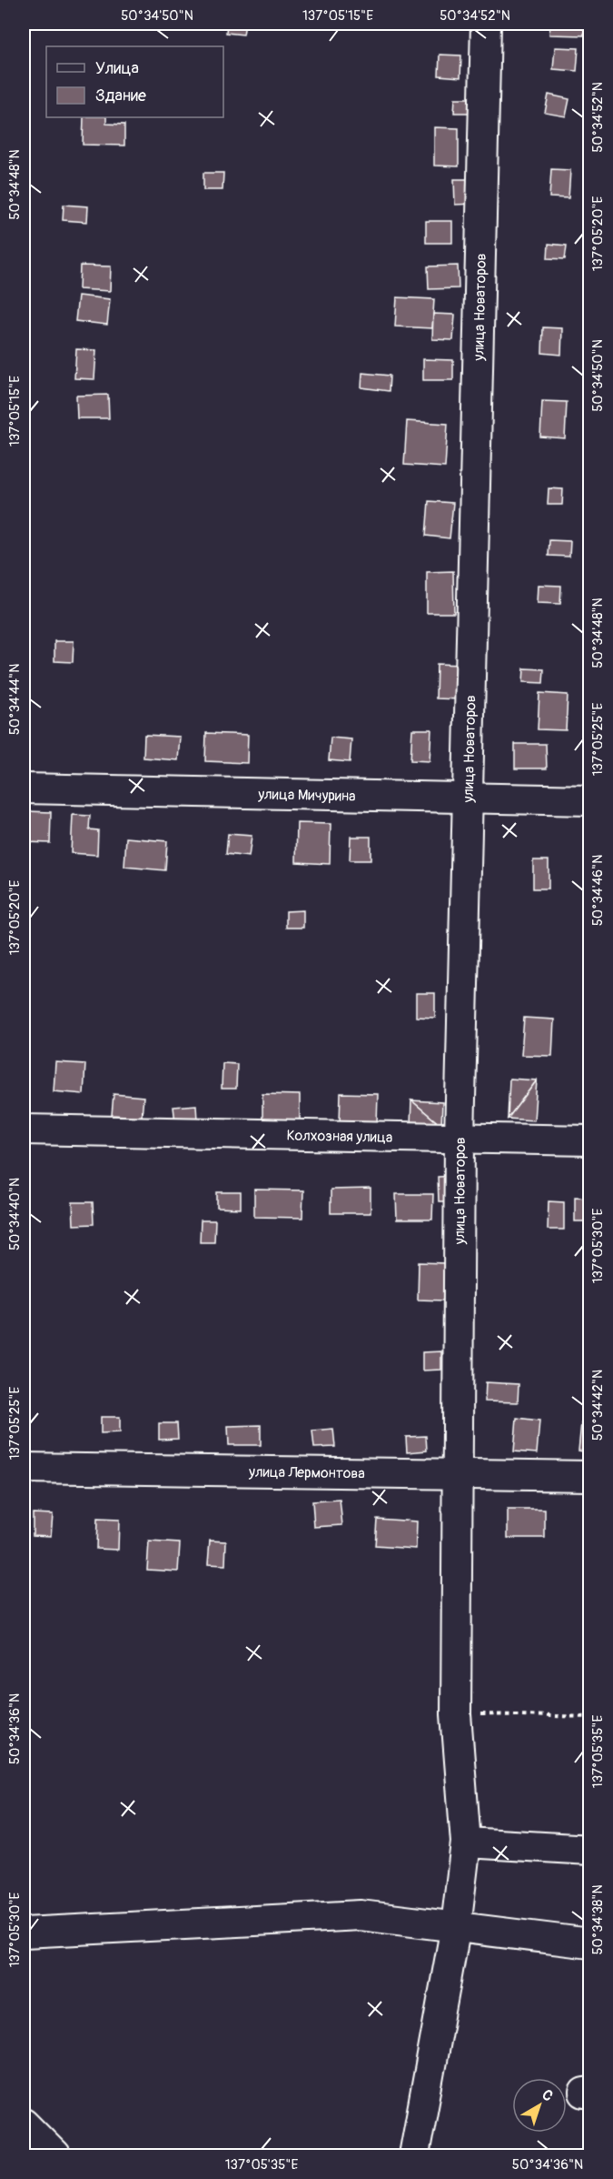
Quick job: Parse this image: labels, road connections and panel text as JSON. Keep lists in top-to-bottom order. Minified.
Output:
{"streets":{"street":["улица Новаторов","улица Мичурина","Колхозная улица","улица Лермонтова"]},"crossings":[["улица Новаторов","улица Мичурина"],["улица Новаторов","Колхозная улица"],["улица Новаторов","улица Лермонтова"]],"legend":["Улица","Здание"],"north":"top right","coordinates":["50°34'50\"N","137°05'15\"E","50°34'52\"N","50°34'48\"N","137°05'20\"E","50°34'44\"N","137°05'25\"E","50°34'46\"N","50°34'40\"N","137°05'30\"E","50°34'42\"N","50°34'36\"N","137°05'35\"E","50°34'38\"N"]}
